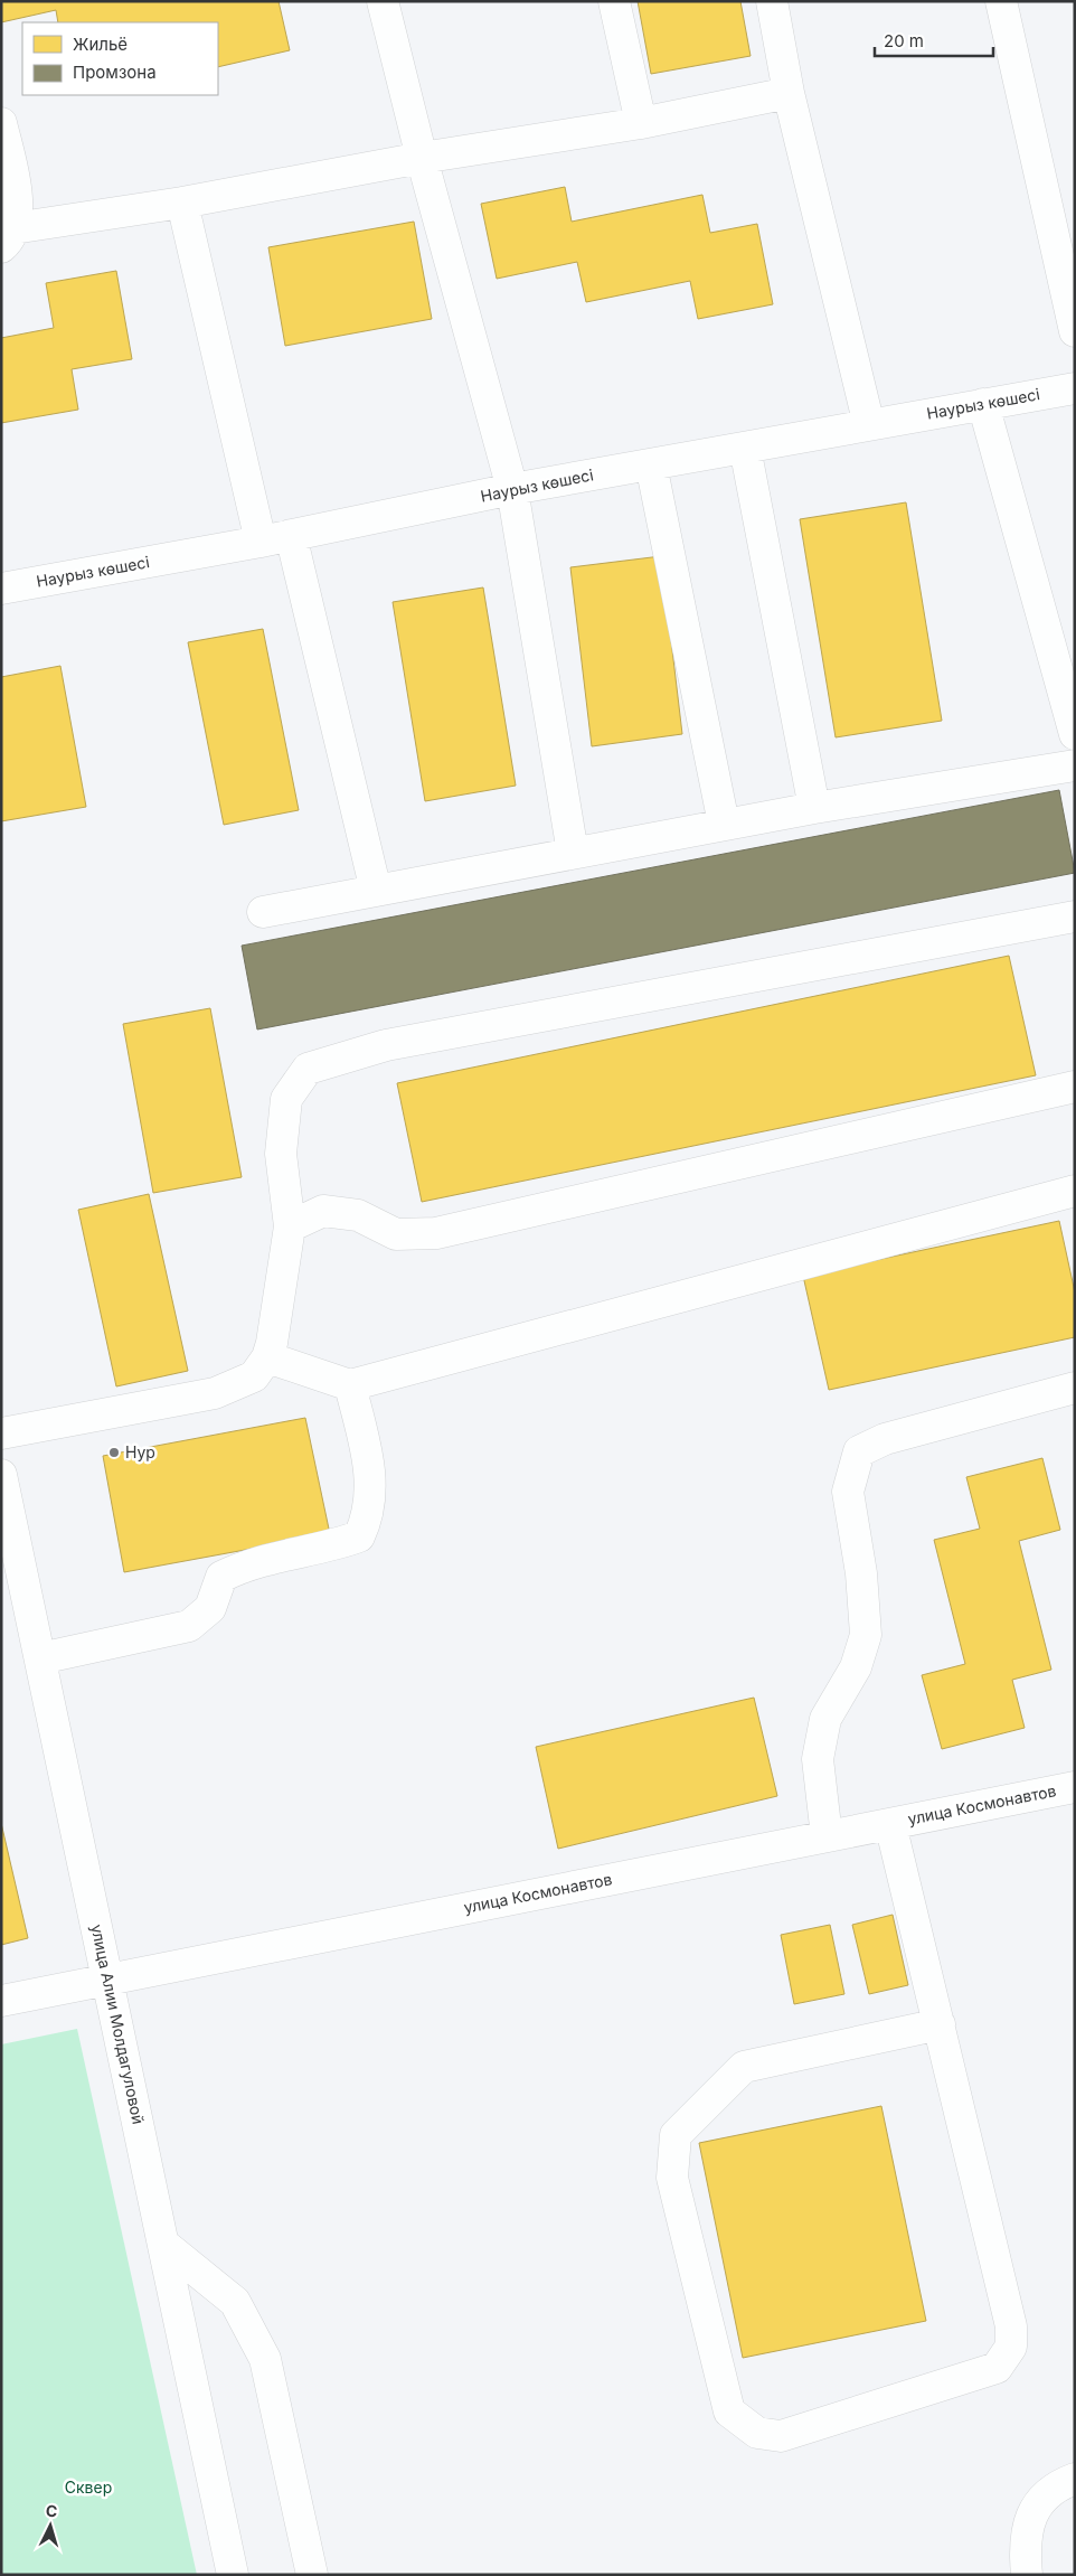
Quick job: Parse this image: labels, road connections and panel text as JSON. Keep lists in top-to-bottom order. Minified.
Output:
{"streets":{"street":["Наурыз көшесі","улица Космонавтов","улица Алии Молдагуловой"]},"crossings":[["улица Космонавтов","улица Алии Молдагуловой"]],"parks":["Сквер"],"places":["Нур"],"legend":["Жильё","Промзона"],"scale_bar":"20 m","north":"top"}
